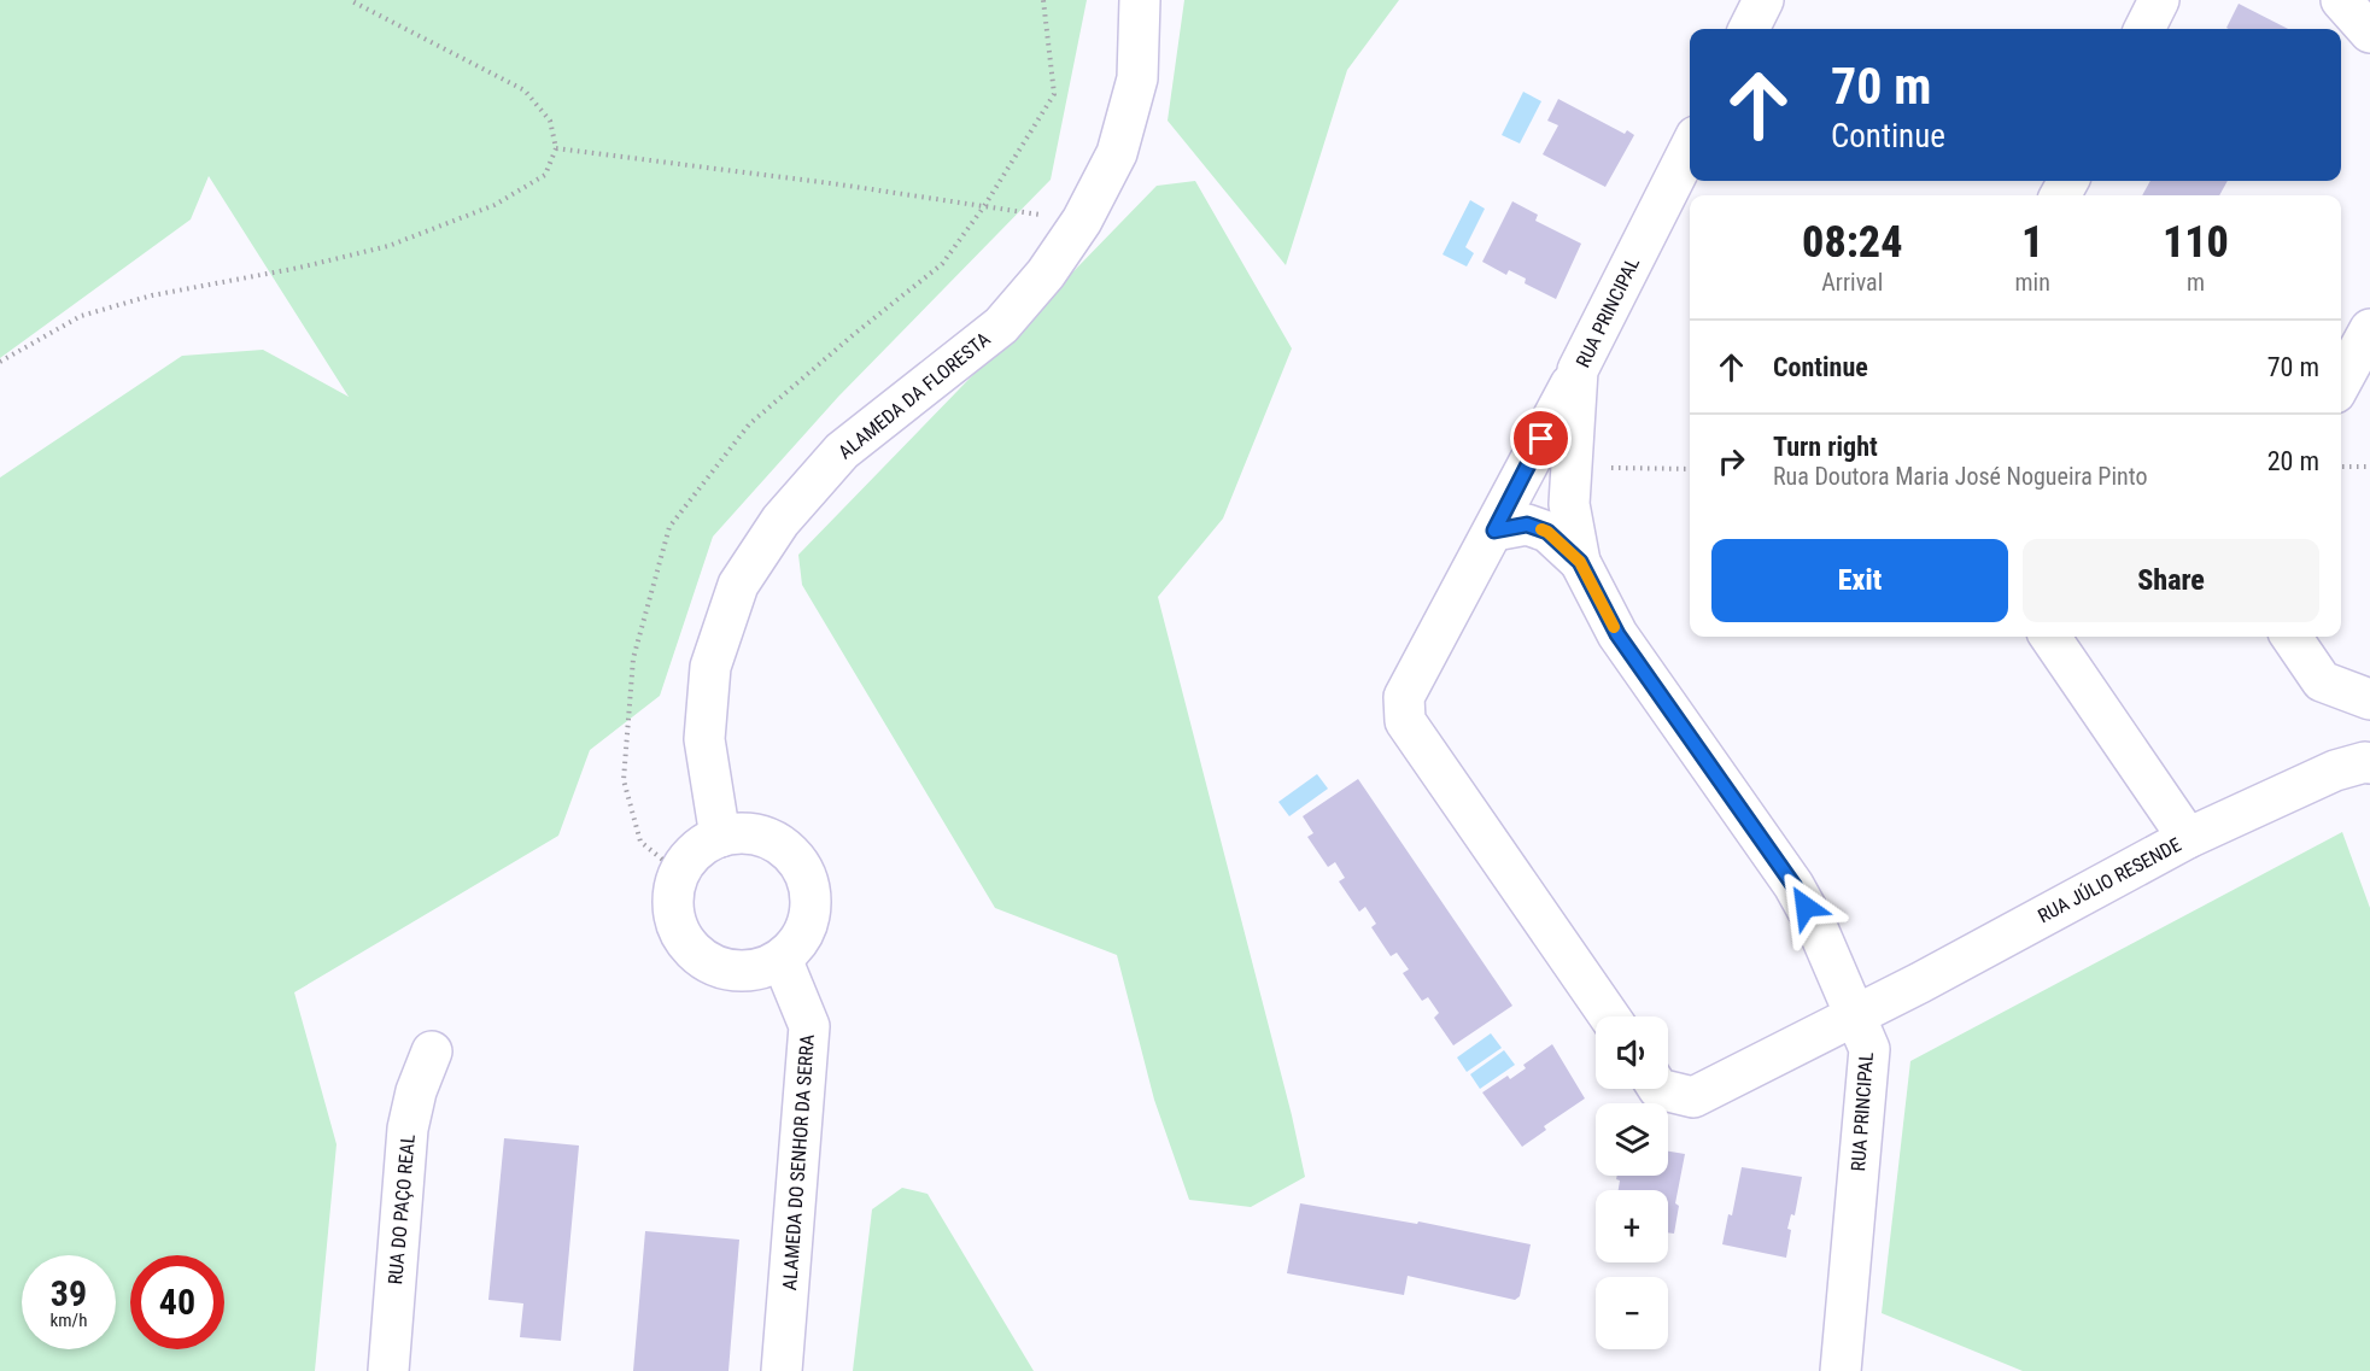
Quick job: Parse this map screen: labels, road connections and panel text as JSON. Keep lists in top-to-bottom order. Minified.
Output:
{"streets":{"street":["RUA PRINCIPAL","ALAMEDA DA FLORESTA","RUA JÚLIO RESENDE","ALAMEDA DO SENHOR DA SERRA","RUA DO PAÇO REAL"]},"crossings":[["RUA PRINCIPAL","RUA JÚLIO RESENDE"],["ALAMEDA DA FLORESTA","ALAMEDA DO SENHOR DA SERRA"]],"page":{"turn":["70 m","Continue"],"eta":["08:24","Arrival","1","min","110","m"],"list":[{"name":"Continue","value":"70 m"},{"name":"Turn right","note":"Rua Doutora Maria José Nogueira Pinto","value":"20 m"}],"buttons":["Exit","Share"],"map_buttons":["+","−"],"speed":"39 km/h","limit":"40"}}
